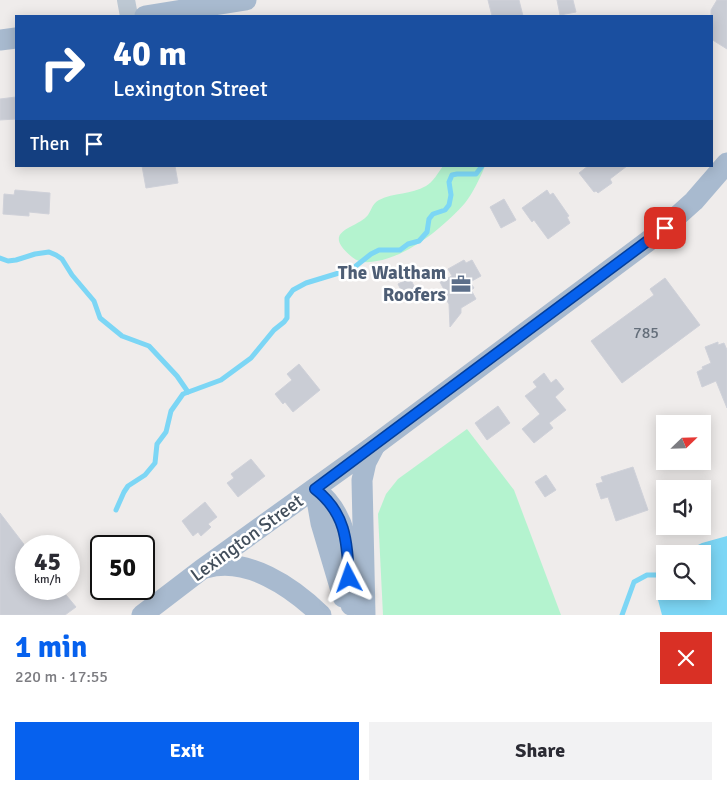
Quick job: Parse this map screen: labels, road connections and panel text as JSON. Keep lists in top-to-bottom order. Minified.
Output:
{"streets":{"main road":["Lexington Street"]},"places":{"office":["The Waltham Roofers"]},"house_numbers":["785"],"north":"top right","page":{"turn":["40 m","Lexington Street"],"then":"Then","speed":"45 km/h","limit":"50","heading":["1 min","220 m · 17:55"],"buttons":["Exit","Share"]}}
